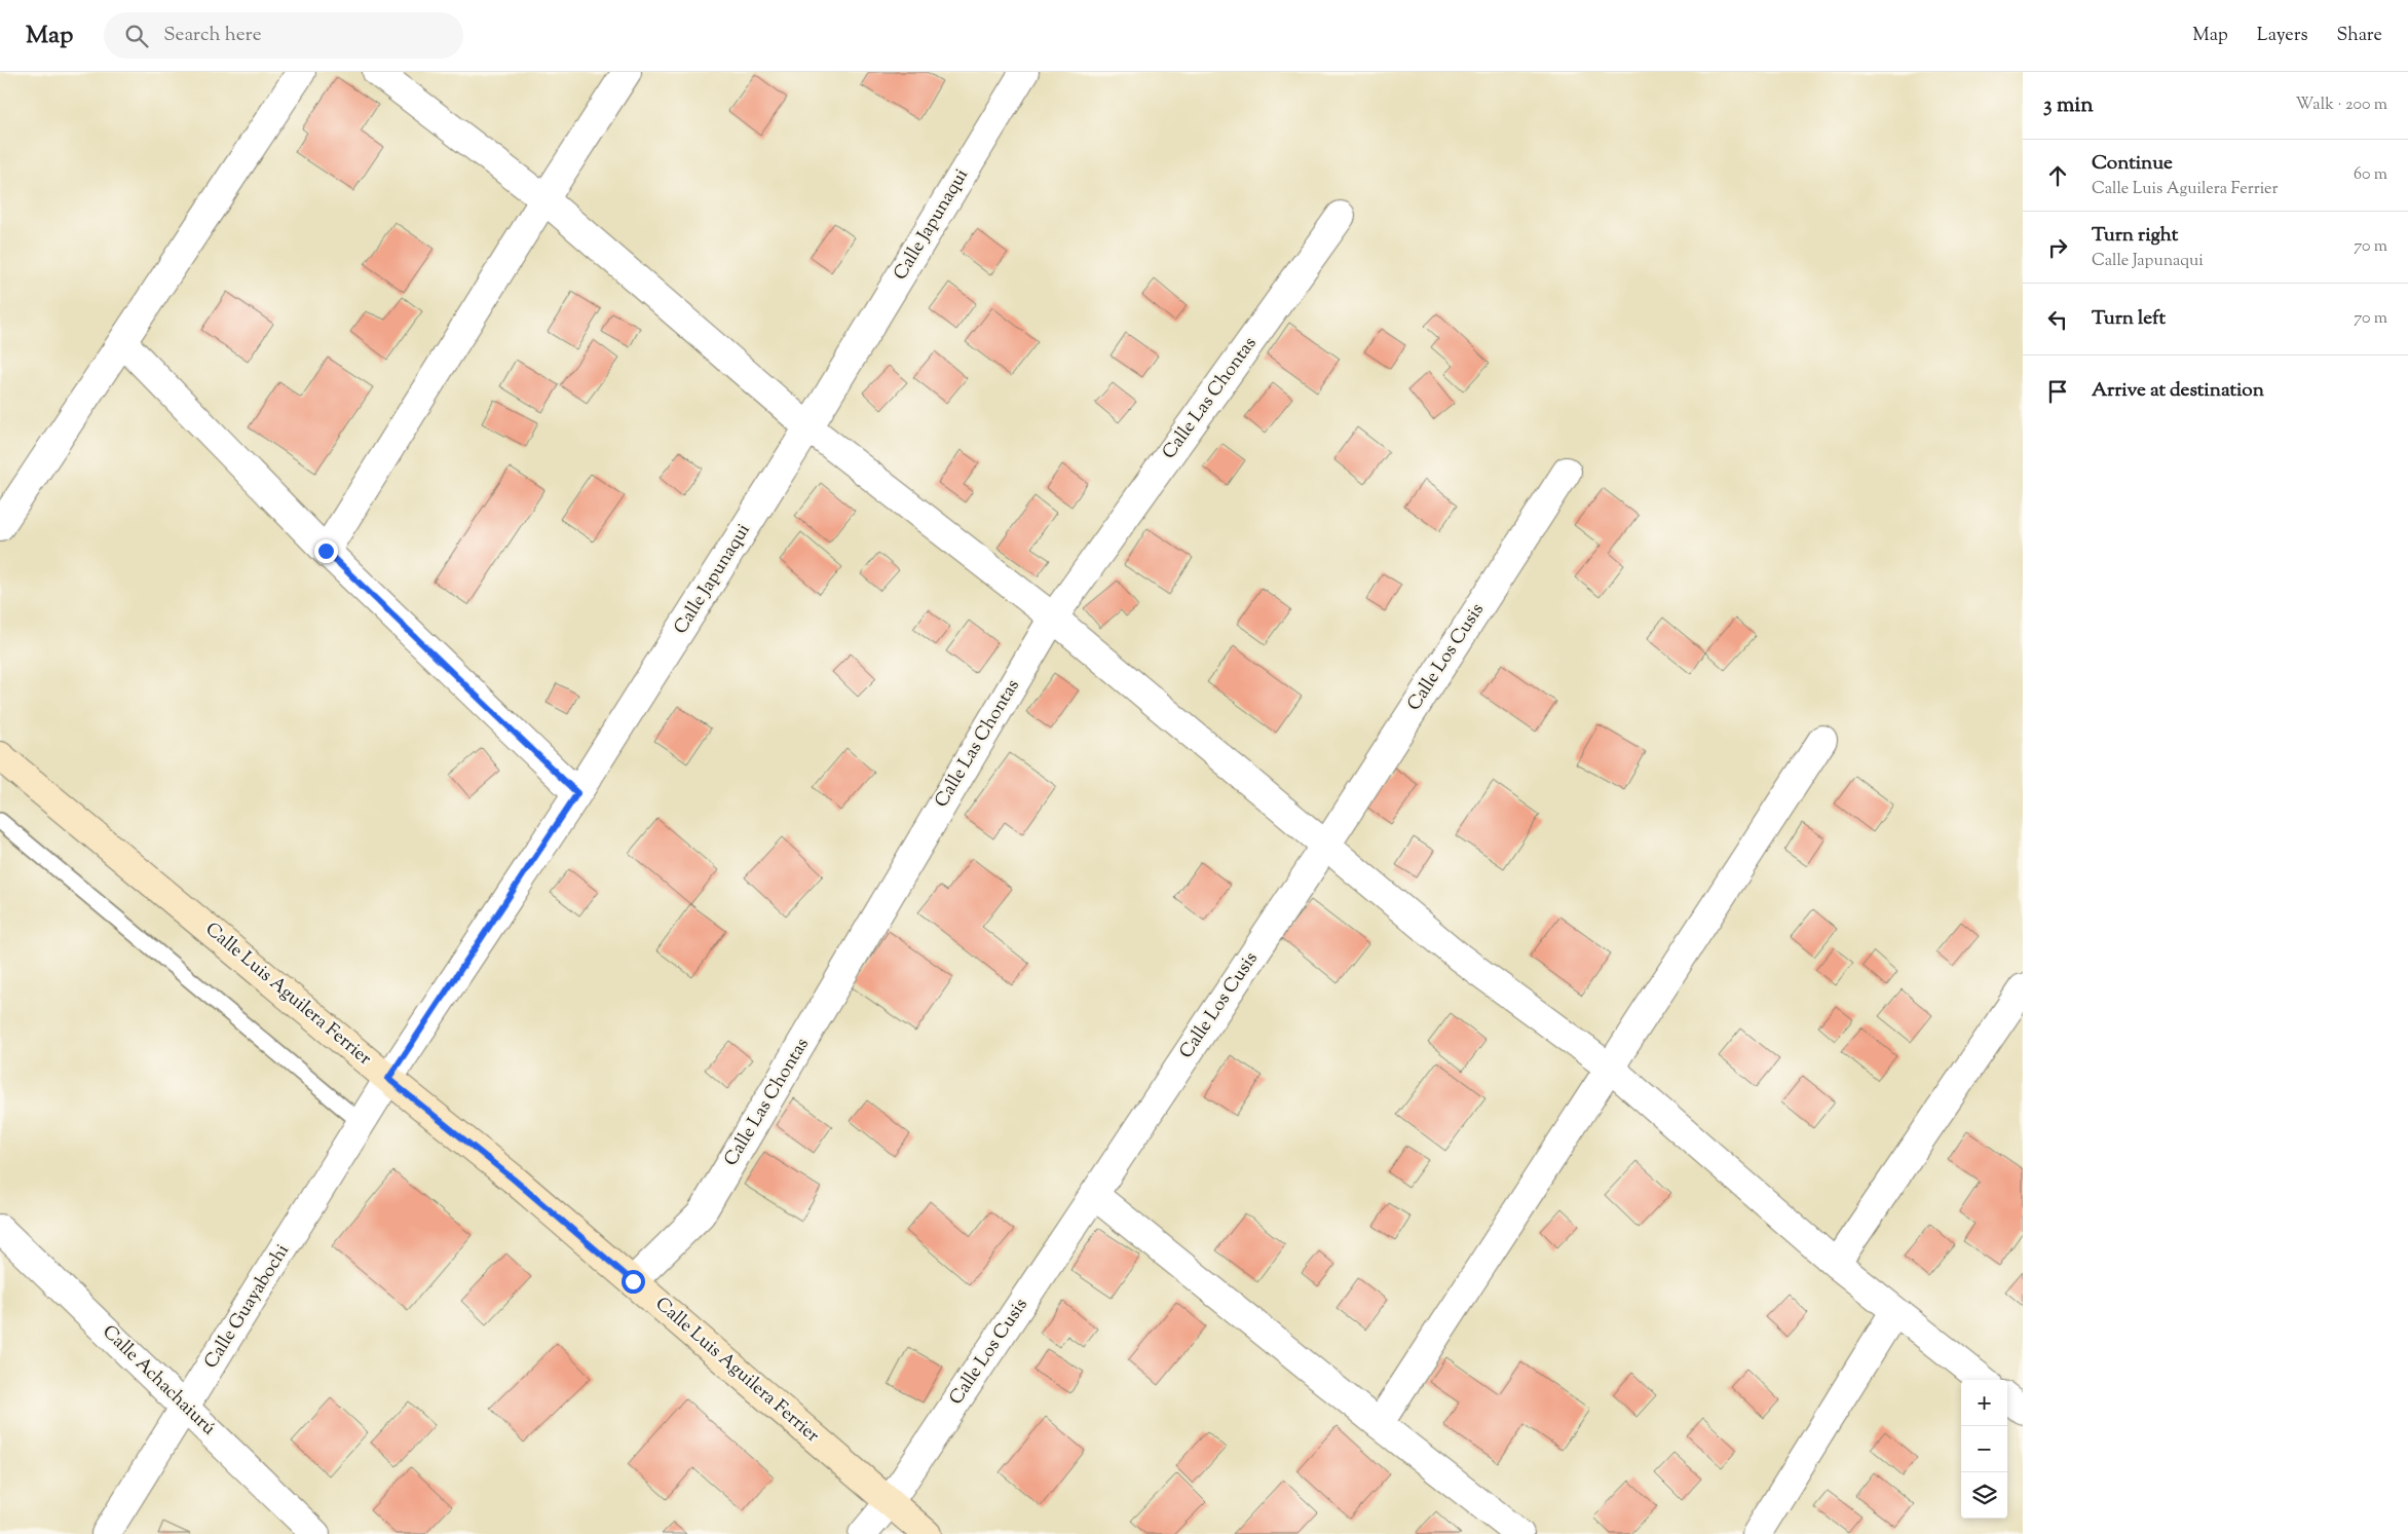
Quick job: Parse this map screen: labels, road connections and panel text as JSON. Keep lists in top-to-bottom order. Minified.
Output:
{"streets":{"street":["Calle Japunaqui","Calle Las Chontas","Calle Los Cusis","Calle Luis Aguilera Ferrier","Calle Guayabochi","Calle Achachaiurú"]},"crossings":[["Calle Japunaqui","Calle Luis Aguilera Ferrier"],["Calle Japunaqui","Calle Guayabochi"],["Calle Las Chontas","Calle Luis Aguilera Ferrier"],["Calle Los Cusis","Calle Luis Aguilera Ferrier"],["Calle Luis Aguilera Ferrier","Calle Guayabochi"],["Calle Guayabochi","Calle Achachaiurú"]],"page":{"header":"Map","search":"Search here","nav":["Map","Layers","Share"],"heading":["3 min","Walk · 200 m"],"list":[["Continue","Calle Luis Aguilera Ferrier","60 m"],["Turn right","Calle Japunaqui","70 m"],["Turn left","70 m"],"Arrive at destination"],"map_buttons":["+","−"]}}
